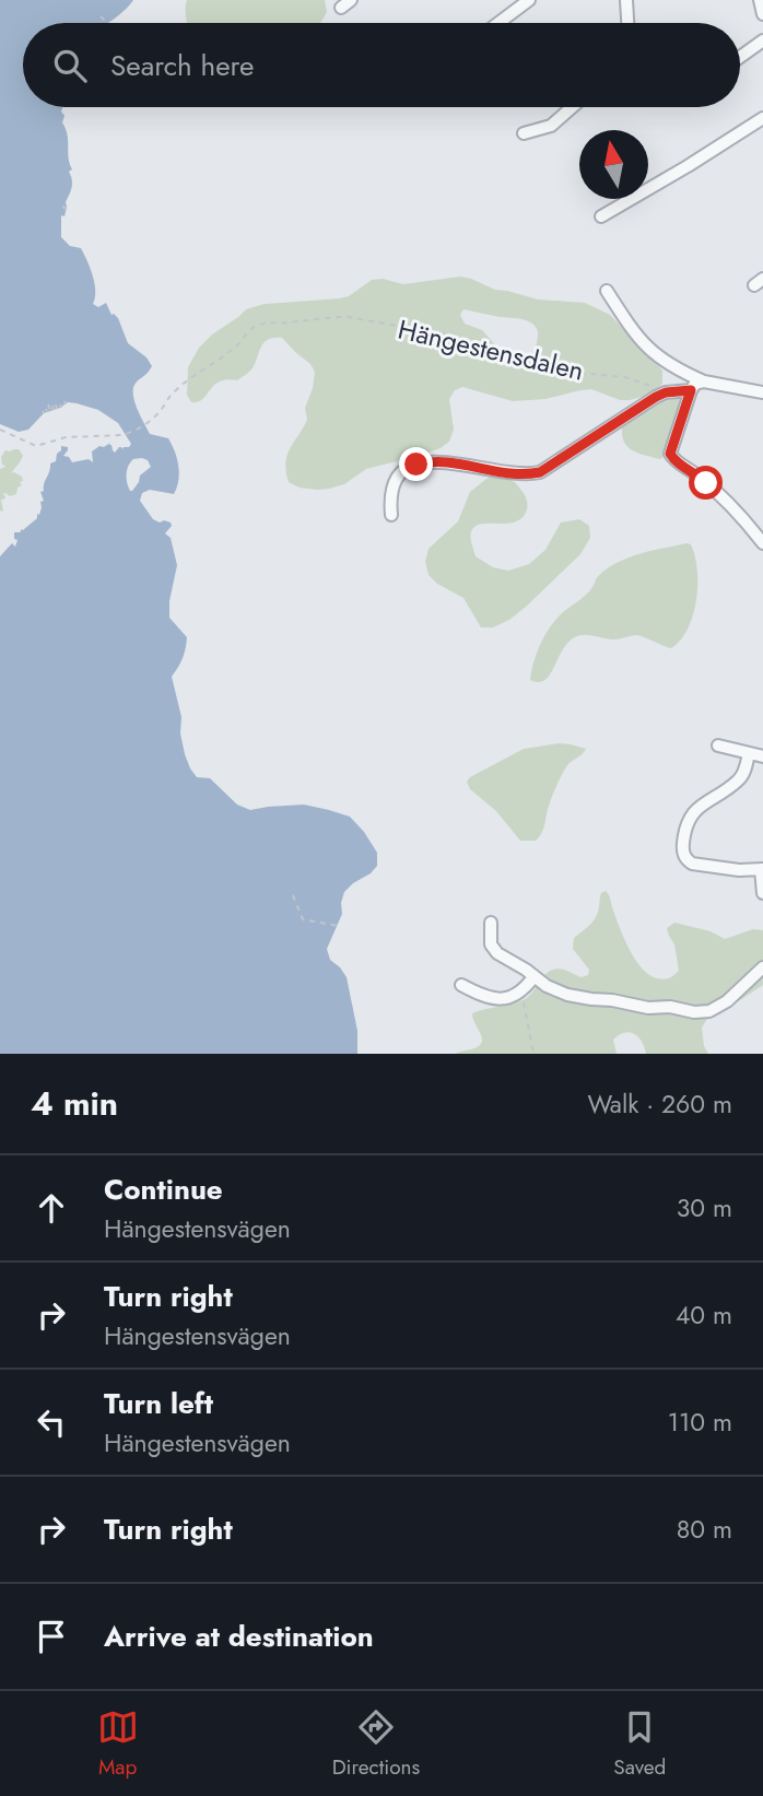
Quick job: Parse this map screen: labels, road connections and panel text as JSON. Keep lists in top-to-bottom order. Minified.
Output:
{"streets":{"path":["Hängestensdalen"]},"north":"top","page":{"search":"Search here","heading":["4 min","Walk · 260 m"],"list":[["Continue","Hängestensvägen","30 m"],["Turn right","Hängestensvägen","40 m"],["Turn left","Hängestensvägen","110 m"],["Turn right","80 m"],"Arrive at destination"],"nav":["Map","Directions","Saved"]}}
